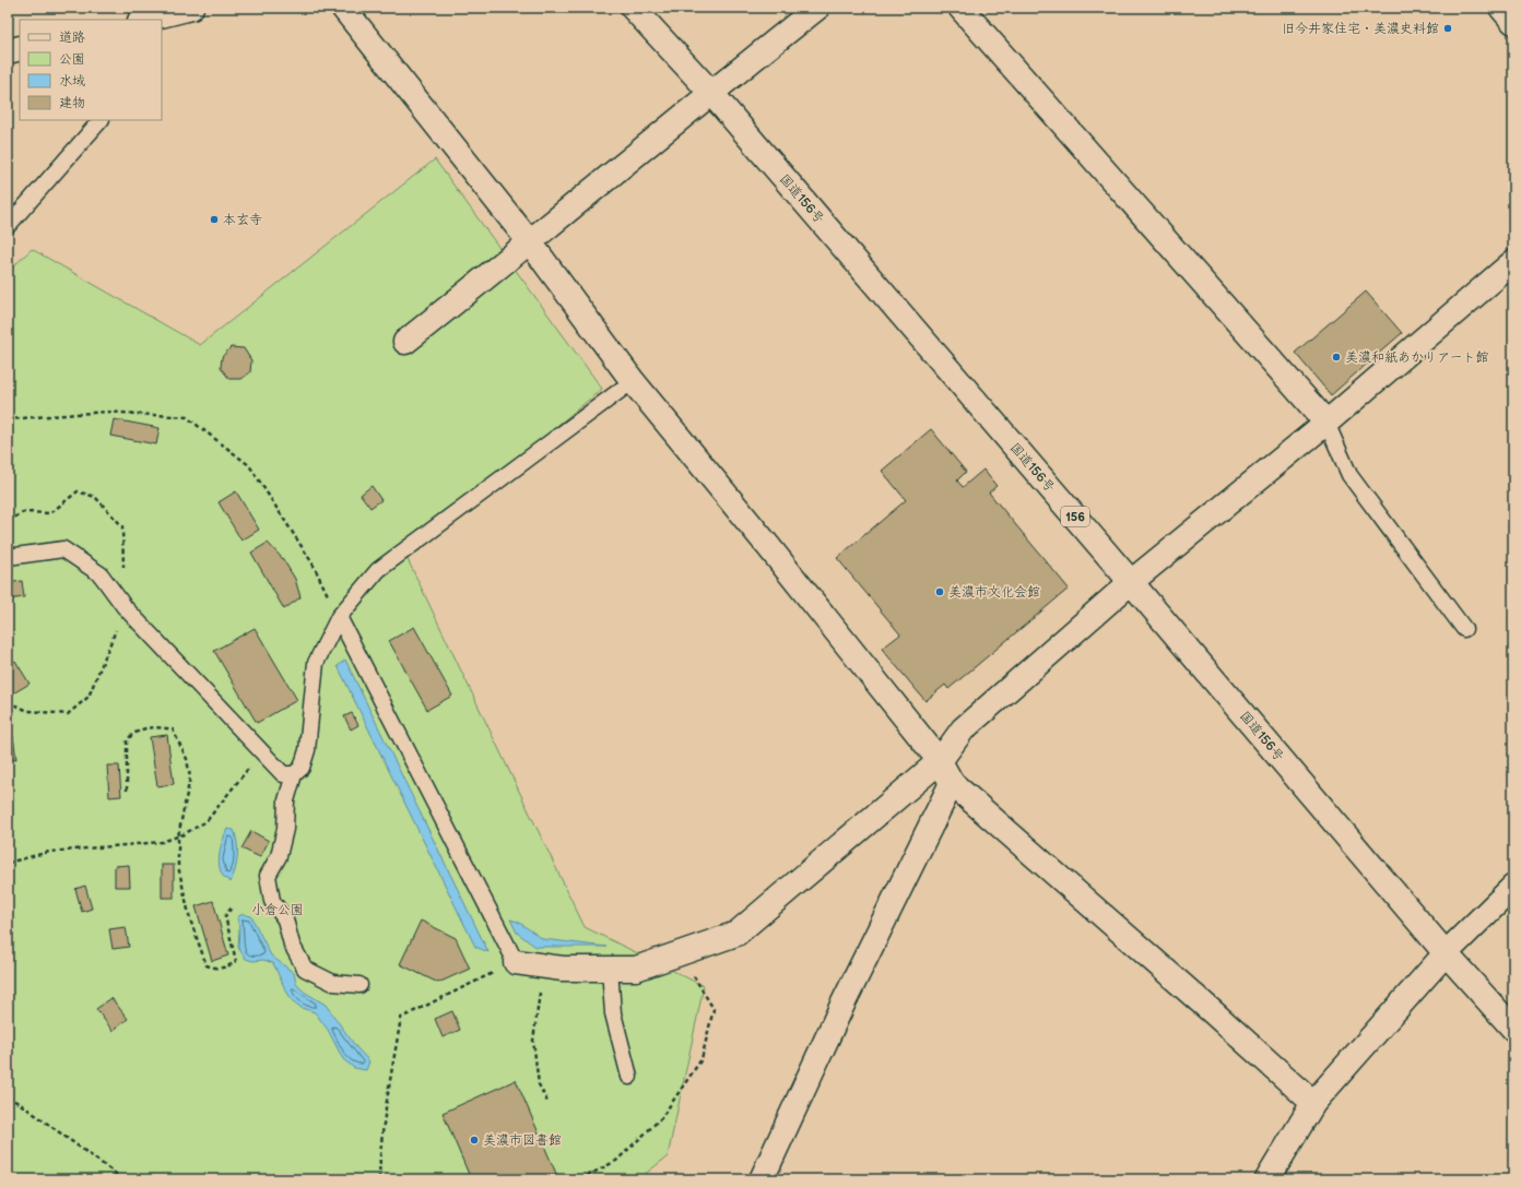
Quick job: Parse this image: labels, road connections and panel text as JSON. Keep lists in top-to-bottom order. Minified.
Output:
{"streets":{"main road":["国道156号","156"]},"parks":["小倉公園"],"places":["旧今井家住宅・美濃史料館","本玄寺","美濃和紙あかりアート館","美濃市文化会館","美濃市図書館"],"legend":["道路","公園","水域","建物"]}
